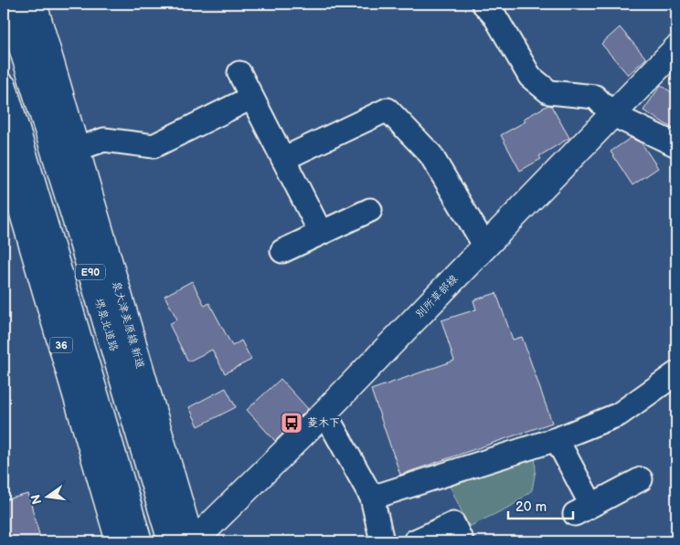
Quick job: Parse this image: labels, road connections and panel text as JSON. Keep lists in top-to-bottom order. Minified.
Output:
{"streets":{"main road":["E90","別所草部線","堺泉北道路","泉大津美原線 新道","36"]},"crossings":[["別所草部線","泉大津美原線 新道"]],"places":{"bus stop":["菱木下"]},"scale_bar":"20 m","north":"left"}
